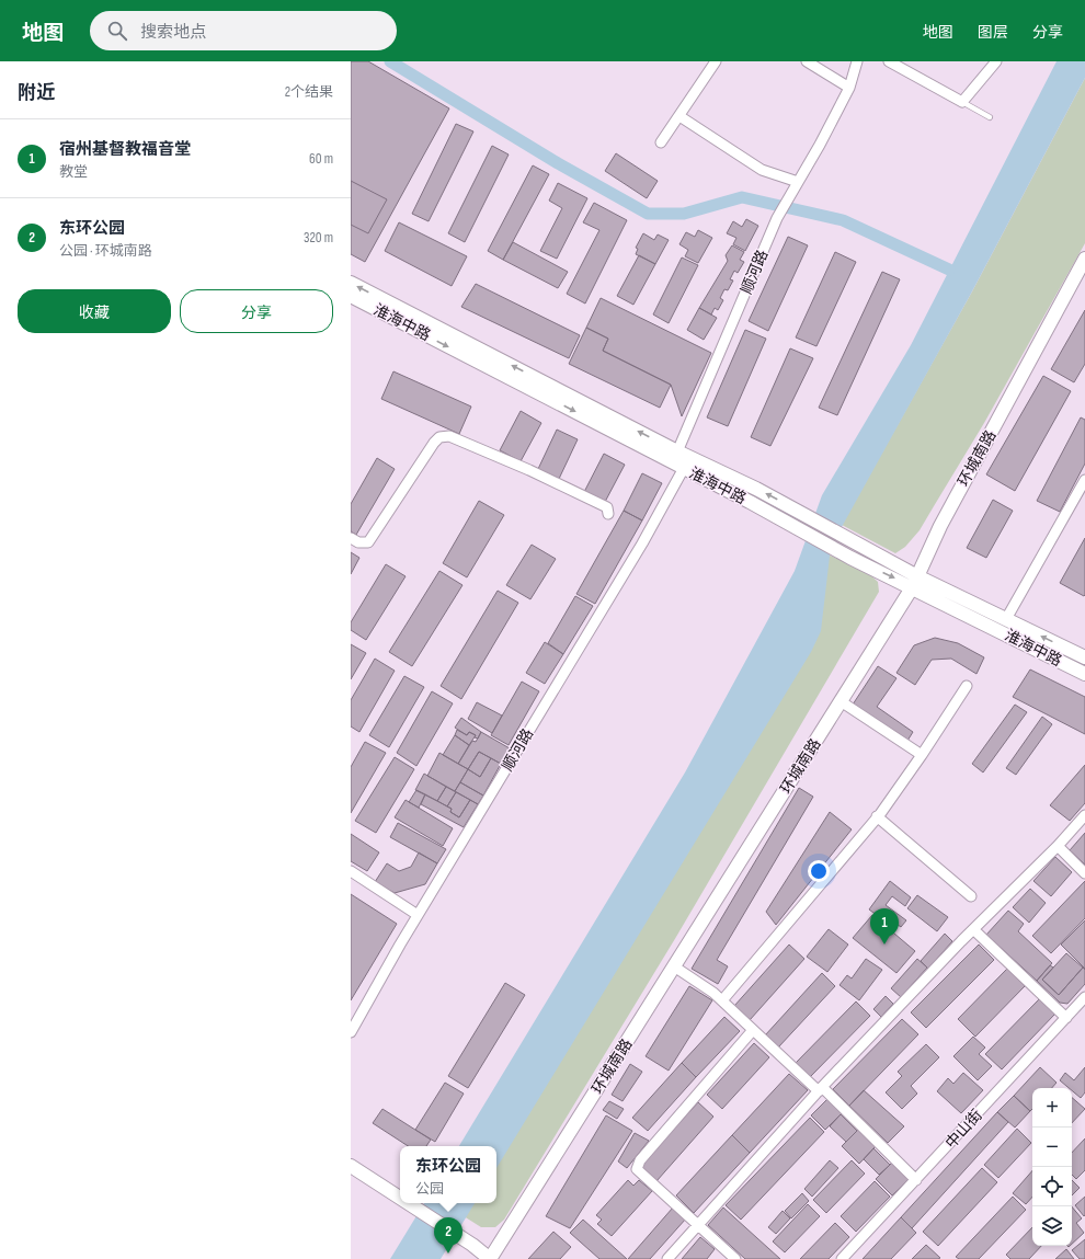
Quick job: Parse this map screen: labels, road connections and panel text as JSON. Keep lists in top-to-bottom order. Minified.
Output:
{"streets":{"main road":["淮海中路","环城南路"],"street":["顺河路","中山街"]},"crossings":[["顺河路","淮海中路"],["淮海中路","环城南路"]],"page":{"header":"地图","search":"搜索地点","nav":["地图","图层","分享"],"heading":["附近","2个结果"],"list":[{"mark":"1","name":"宿州基督教福音堂","note":"教堂","value":"60 m"},{"mark":"2","name":"东环公园","note":"公园 · 环城南路","value":"320 m"}],"buttons":["收藏","分享"],"pins":["1","2"],"map_buttons":["+","−"],"popup":["东环公园","公园"]}}
